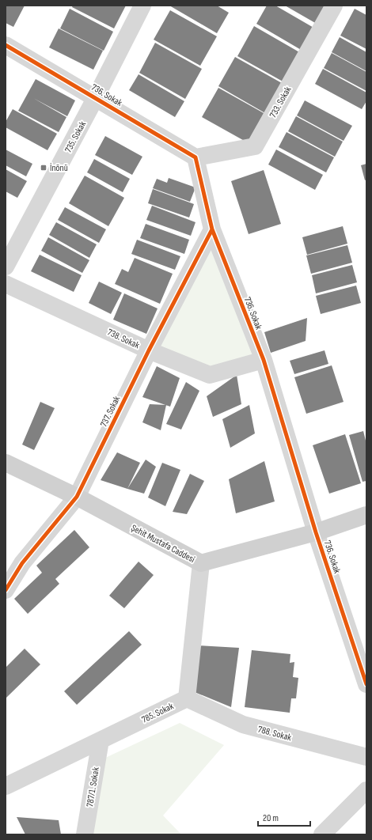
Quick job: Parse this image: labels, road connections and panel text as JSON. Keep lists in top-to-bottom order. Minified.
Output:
{"streets":{"street":["736. Sokak","733. Sokak","735. Sokak","738. Sokak","737. Sokak","Şehit Mustafa Caddesi","785. Sokak","788. Sokak","787/1. Sokak"]},"crossings":[["736. Sokak","733. Sokak"],["736. Sokak","735. Sokak"],["736. Sokak","738. Sokak"],["736. Sokak","737. Sokak"],["736. Sokak","Şehit Mustafa Caddesi"],["738. Sokak","737. Sokak"],["737. Sokak","Şehit Mustafa Caddesi"],["785. Sokak","788. Sokak"],["785. Sokak","787/1. Sokak"]],"places":{"transit":["İnönü"]},"scale_bar":"20 m"}
